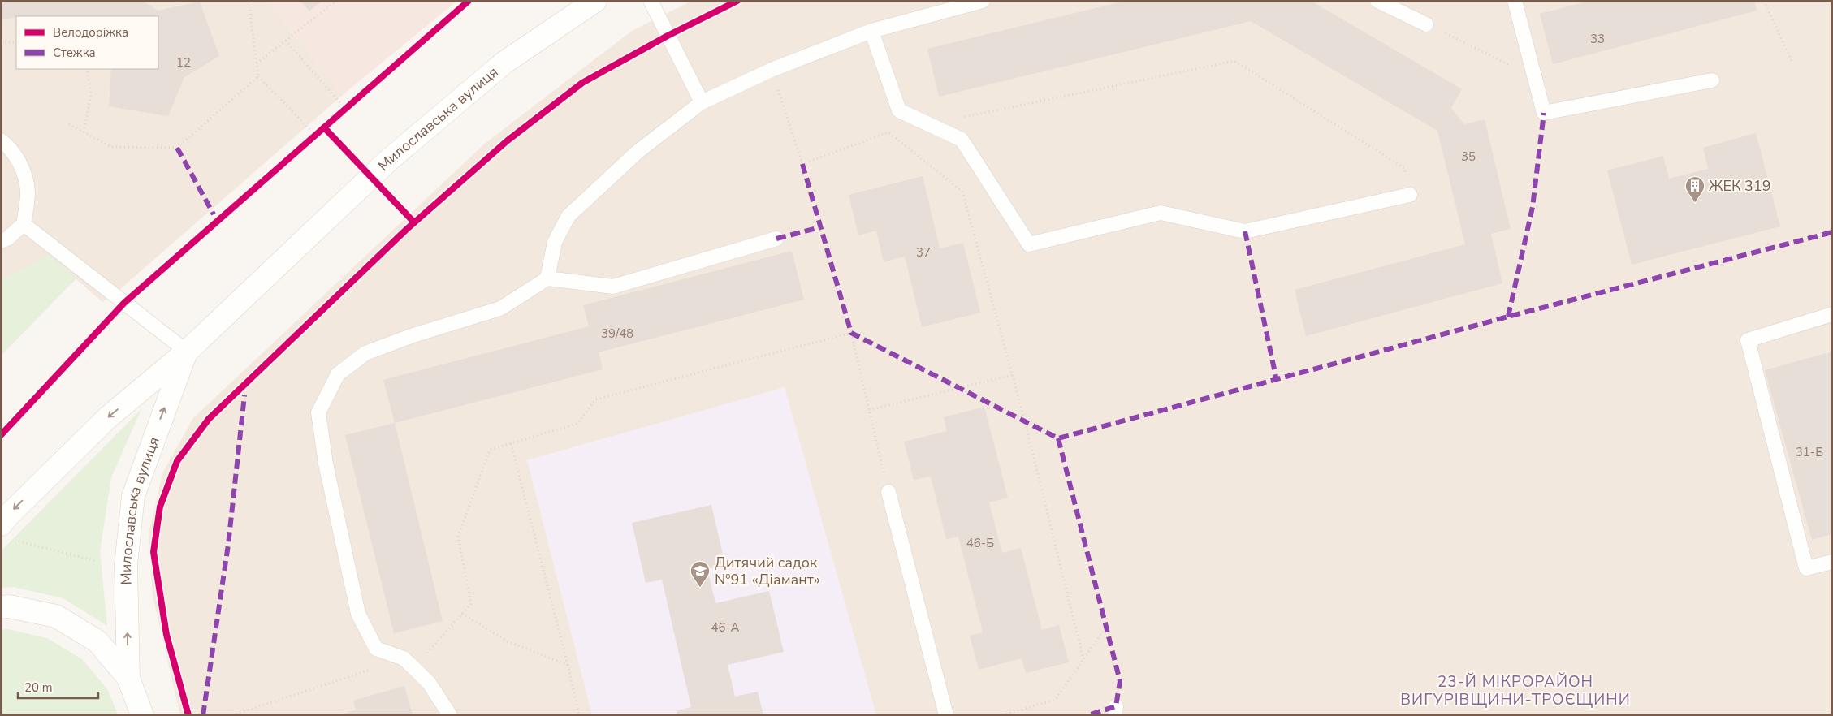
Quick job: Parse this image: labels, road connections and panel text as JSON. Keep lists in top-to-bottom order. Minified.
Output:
{"streets":{"main road":["Милославська вулиця"]},"districts":["23-Й МІКРОРАЙОН ВИГУРІВЩИНИ-ТРОЄЩИНИ"],"places":{"building":["ЖЕК 319"],"school or university":["Дитячий садок №91 «Діамант»"]},"house_numbers":["33","12","35","37","39/48","31-Б","46-Б","46-А"],"legend":["Велодоріжка","Стежка"],"scale_bar":"20 m"}
